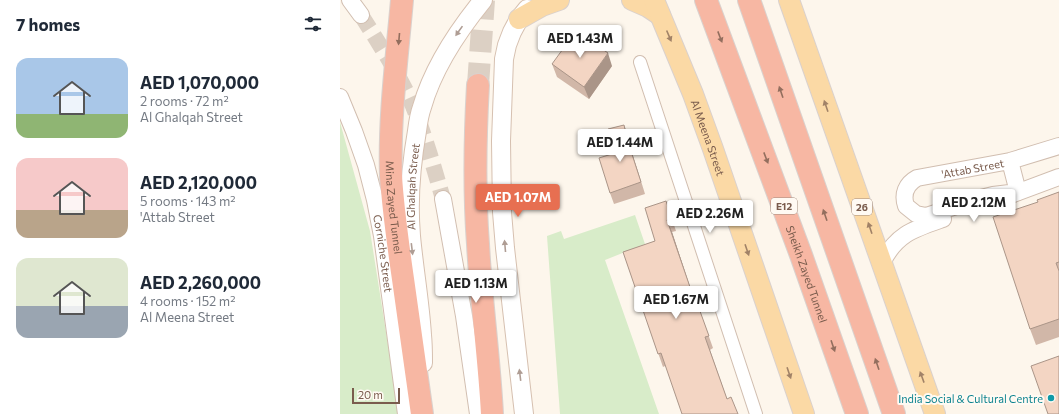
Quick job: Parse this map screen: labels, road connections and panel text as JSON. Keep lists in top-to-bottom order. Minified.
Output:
{"streets":{"highway":["E12","Mina Zayed Tunnel","Sheikh Zayed Tunnel"],"main road":["Al Meena Street","Al Ghalqah Street","26"],"street":["'Attab Street","Corniche Street"]},"crossings":[["'Attab Street","26"],["Al Ghalqah Street","Mina Zayed Tunnel"]],"places":["India Social & Cultural Centre"],"scale_bar":"20 m","page":{"heading":"7 homes","price":["AED 1.43M","AED 1.44M","AED 1.07M","AED 2.12M","AED 2.26M","AED 1.13M","AED 1.67M"],"list":[{"name":"AED 1,070,000","note":"2 rooms · 72 m² · Al Ghalqah Street"},{"name":"AED 2,120,000","note":"5 rooms · 143 m² · 'Attab Street"},{"name":"AED 2,260,000","note":"4 rooms · 152 m² · Al Meena Street"}],"scale":"20 m"}}
